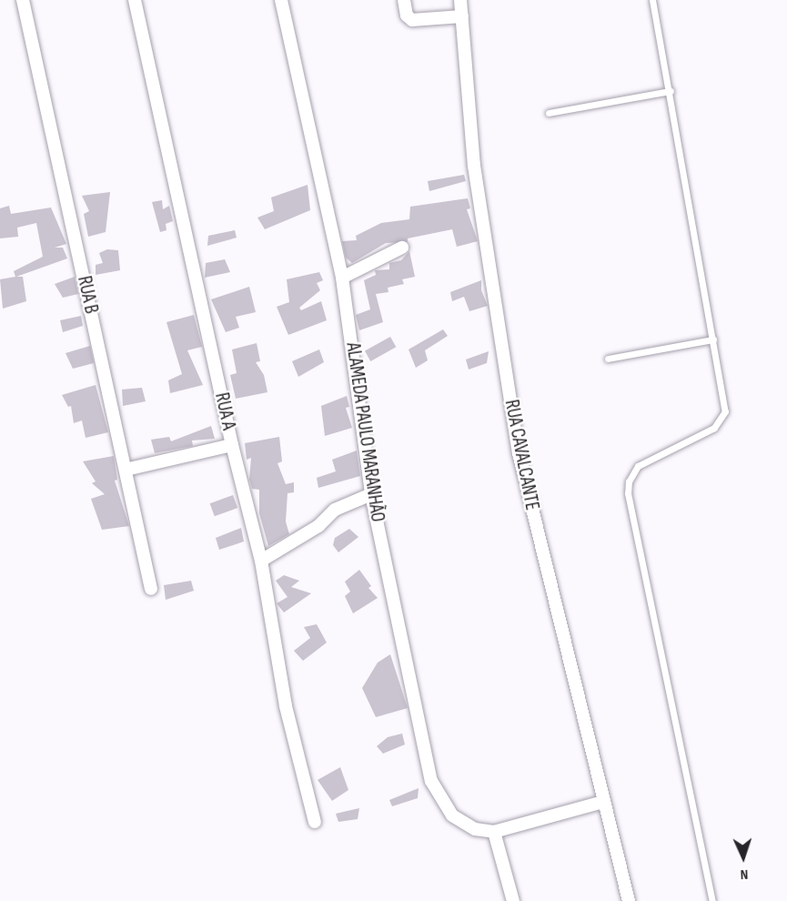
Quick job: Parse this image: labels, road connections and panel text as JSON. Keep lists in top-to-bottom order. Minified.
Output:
{"streets":{"street":["RUA B","RUA A","ALAMEDA PAULO MARANHÃO","RUA CAVALCANTE"]},"north":"bottom"}
